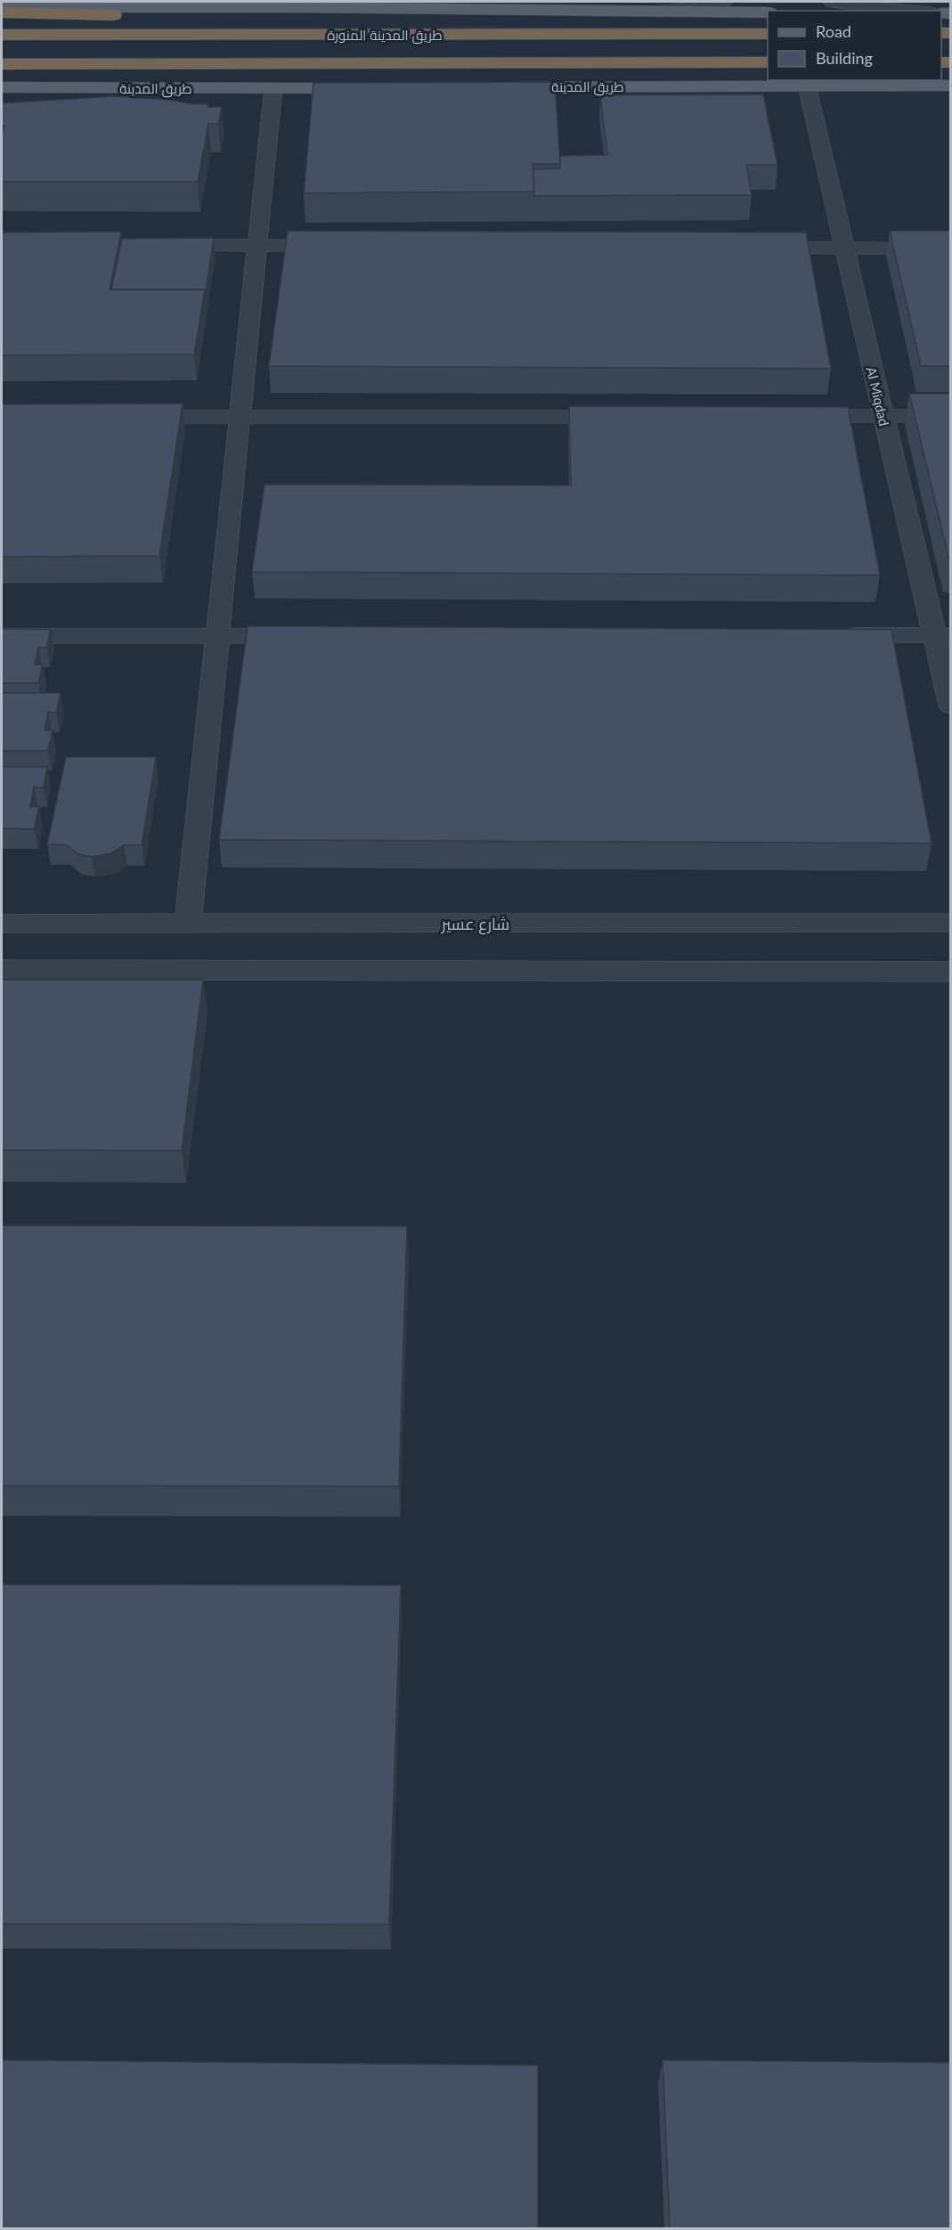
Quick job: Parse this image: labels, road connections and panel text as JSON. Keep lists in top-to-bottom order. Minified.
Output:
{"streets":{"highway":["طريق المدينة المنورة"],"main road":["طريق المدينة"],"street":["Al Miqdad","شارع عسير"]},"crossings":[["طريق المدينة","Al Miqdad"]],"legend":["Road","Building"]}
